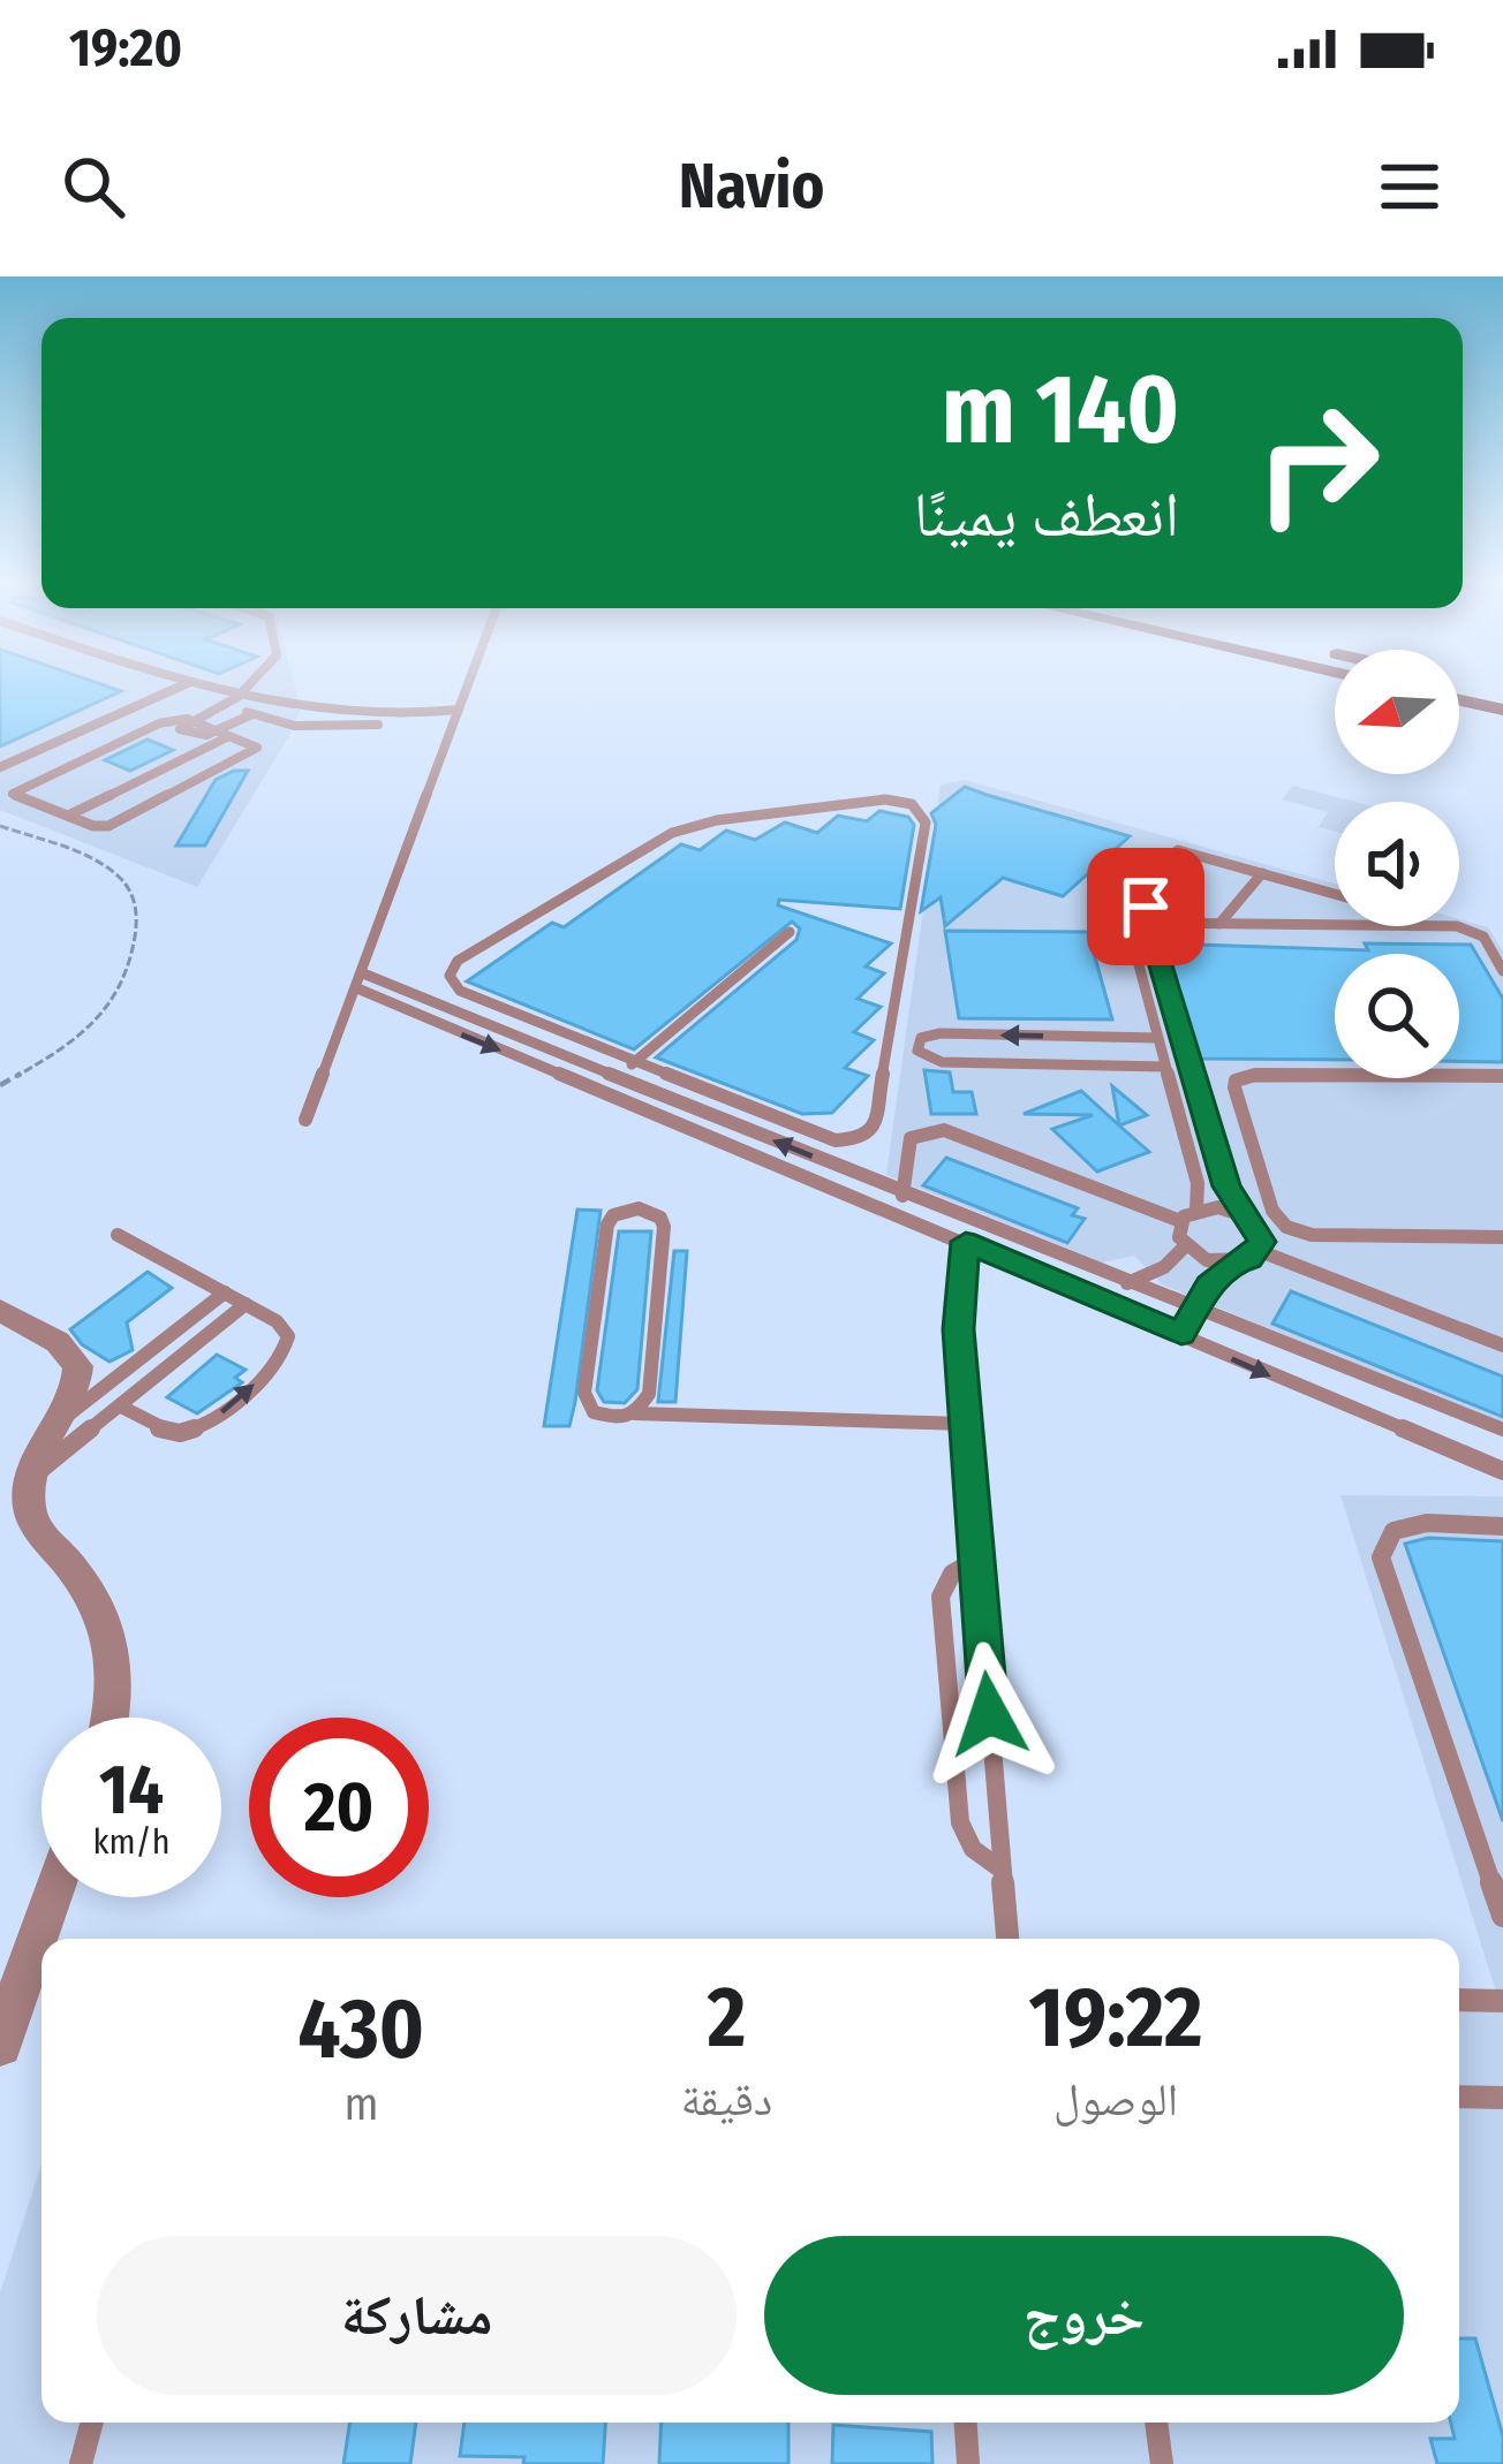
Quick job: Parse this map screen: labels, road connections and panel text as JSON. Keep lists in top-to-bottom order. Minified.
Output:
{"north":"left","page":{"status":"19:20","header":"Navio","turn":["140 m","انعطف يمينًا"],"speed":"14 km/h","limit":"20","eta":["19:22","الوصول","2","دقيقة","430","m"],"buttons":["خروج","مشاركة"]}}
